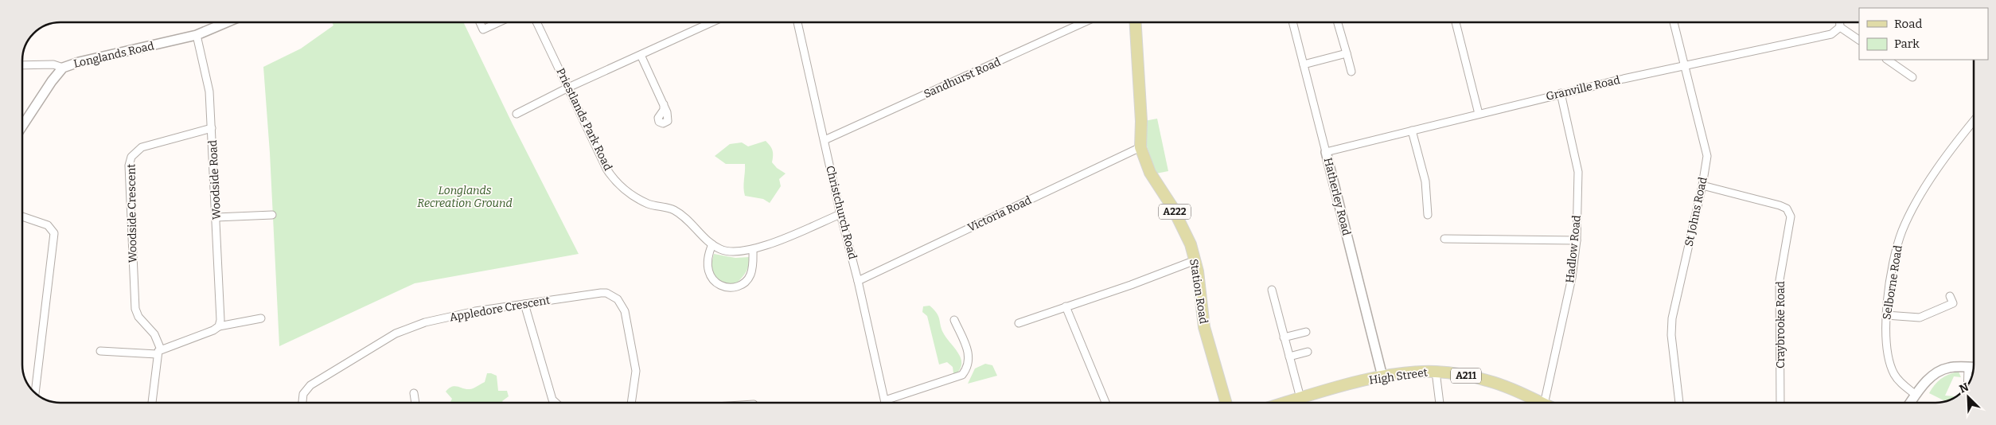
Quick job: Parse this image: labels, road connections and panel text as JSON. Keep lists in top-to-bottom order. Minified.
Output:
{"streets":{"main road":["A222","Station Road","A211","High Street"],"street":["Longlands Road","Sandhurst Road","Granville Road","Priestlands Park Road","Woodside Road","Hatherley Road","St Johns Road","Christchurch Road","Woodside Crescent","Victoria Road","Hadlow Road","Selborne Road","Appledore Crescent","Craybrooke Road"]},"crossings":[["Longlands Road","Woodside Road"],["Sandhurst Road","Christchurch Road"],["Granville Road","Hatherley Road"],["Granville Road","St Johns Road"],["Granville Road","Hadlow Road"],["Priestlands Park Road","Christchurch Road"],["Woodside Road","Woodside Crescent"],["Hatherley Road","High Street"],["St Johns Road","Craybrooke Road"],["Christchurch Road","Victoria Road"],["Victoria Road","Station Road"]],"parks":["Longlands Recreation Ground"],"legend":["Road","Park"],"north":"top left"}
